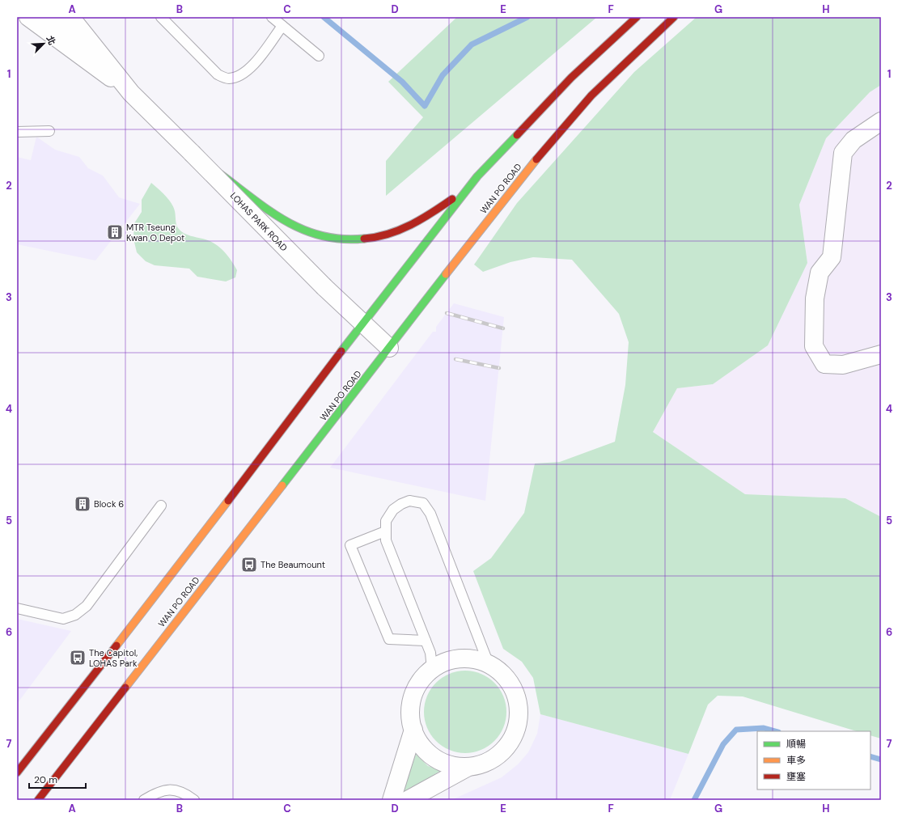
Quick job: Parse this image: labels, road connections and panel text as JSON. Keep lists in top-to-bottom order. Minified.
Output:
{"streets":{"main road":["WAN PO ROAD"],"street":["LOHAS PARK ROAD"]},"crossings":[["WAN PO ROAD","LOHAS PARK ROAD"]],"places":{"building":["MTR Tseung Kwan O Depot","Block 6"],"bus stop":["The Beaumount","The Capitol, LOHAS Park"]},"legend":["順暢","車多","壅塞"],"scale_bar":"20 m","north":"top right","grid":{"columns":["A","B","C","D","E","F","G","H"],"rows":["1","2","3","4","5","6","7"]}}
